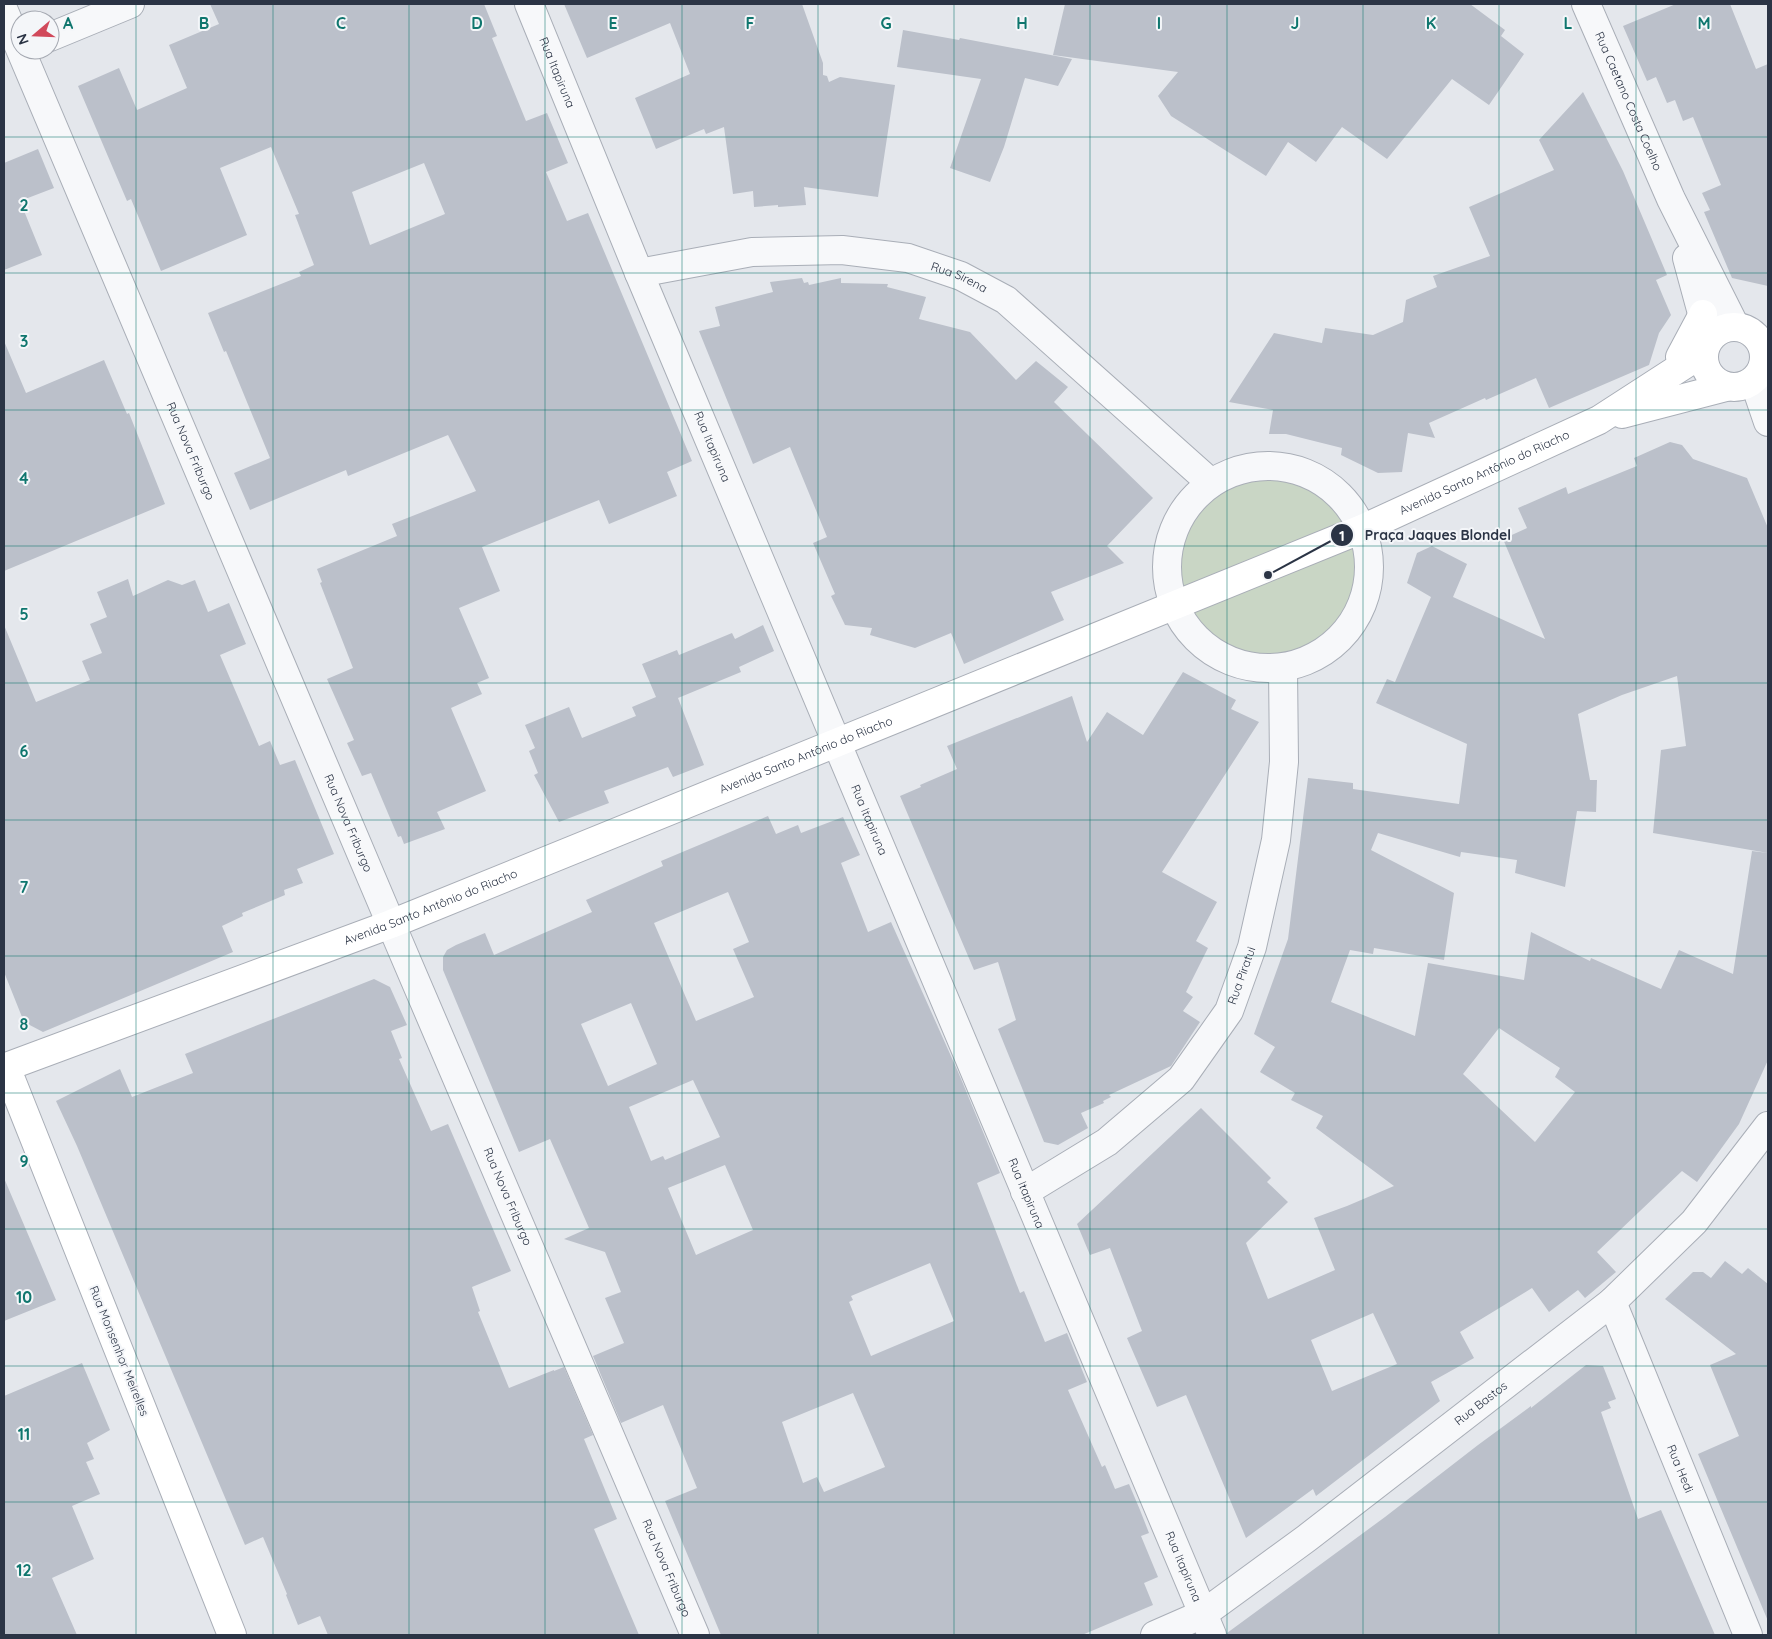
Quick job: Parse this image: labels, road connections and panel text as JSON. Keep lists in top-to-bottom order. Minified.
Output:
{"streets":{"street":["Rua Itapiruna","Rua Caetano Costa Coelho","Rua Sirena","Rua Nova Friburgo","Avenida Santo Antônio do Riacho","Rua Piratui","Rua Monsenhor Meirelles","Rua Bastos","Rua Hedi"]},"crossings":[["Rua Itapiruna","Rua Sirena"],["Rua Itapiruna","Avenida Santo Antônio do Riacho"],["Rua Itapiruna","Rua Piratui"],["Rua Itapiruna","Rua Bastos"],["Rua Caetano Costa Coelho","Avenida Santo Antônio do Riacho"],["Rua Nova Friburgo","Avenida Santo Antônio do Riacho"],["Avenida Santo Antônio do Riacho","Rua Monsenhor Meirelles"],["Rua Bastos","Rua Hedi"]],"places":["Praça Jaques Blondel"],"north":"left","grid":{"columns":["A","B","C","D","E","F","G","H","I","J","K","L","M"],"rows":["2","3","4","5","6","7","8","9","10","11","12"]}}
